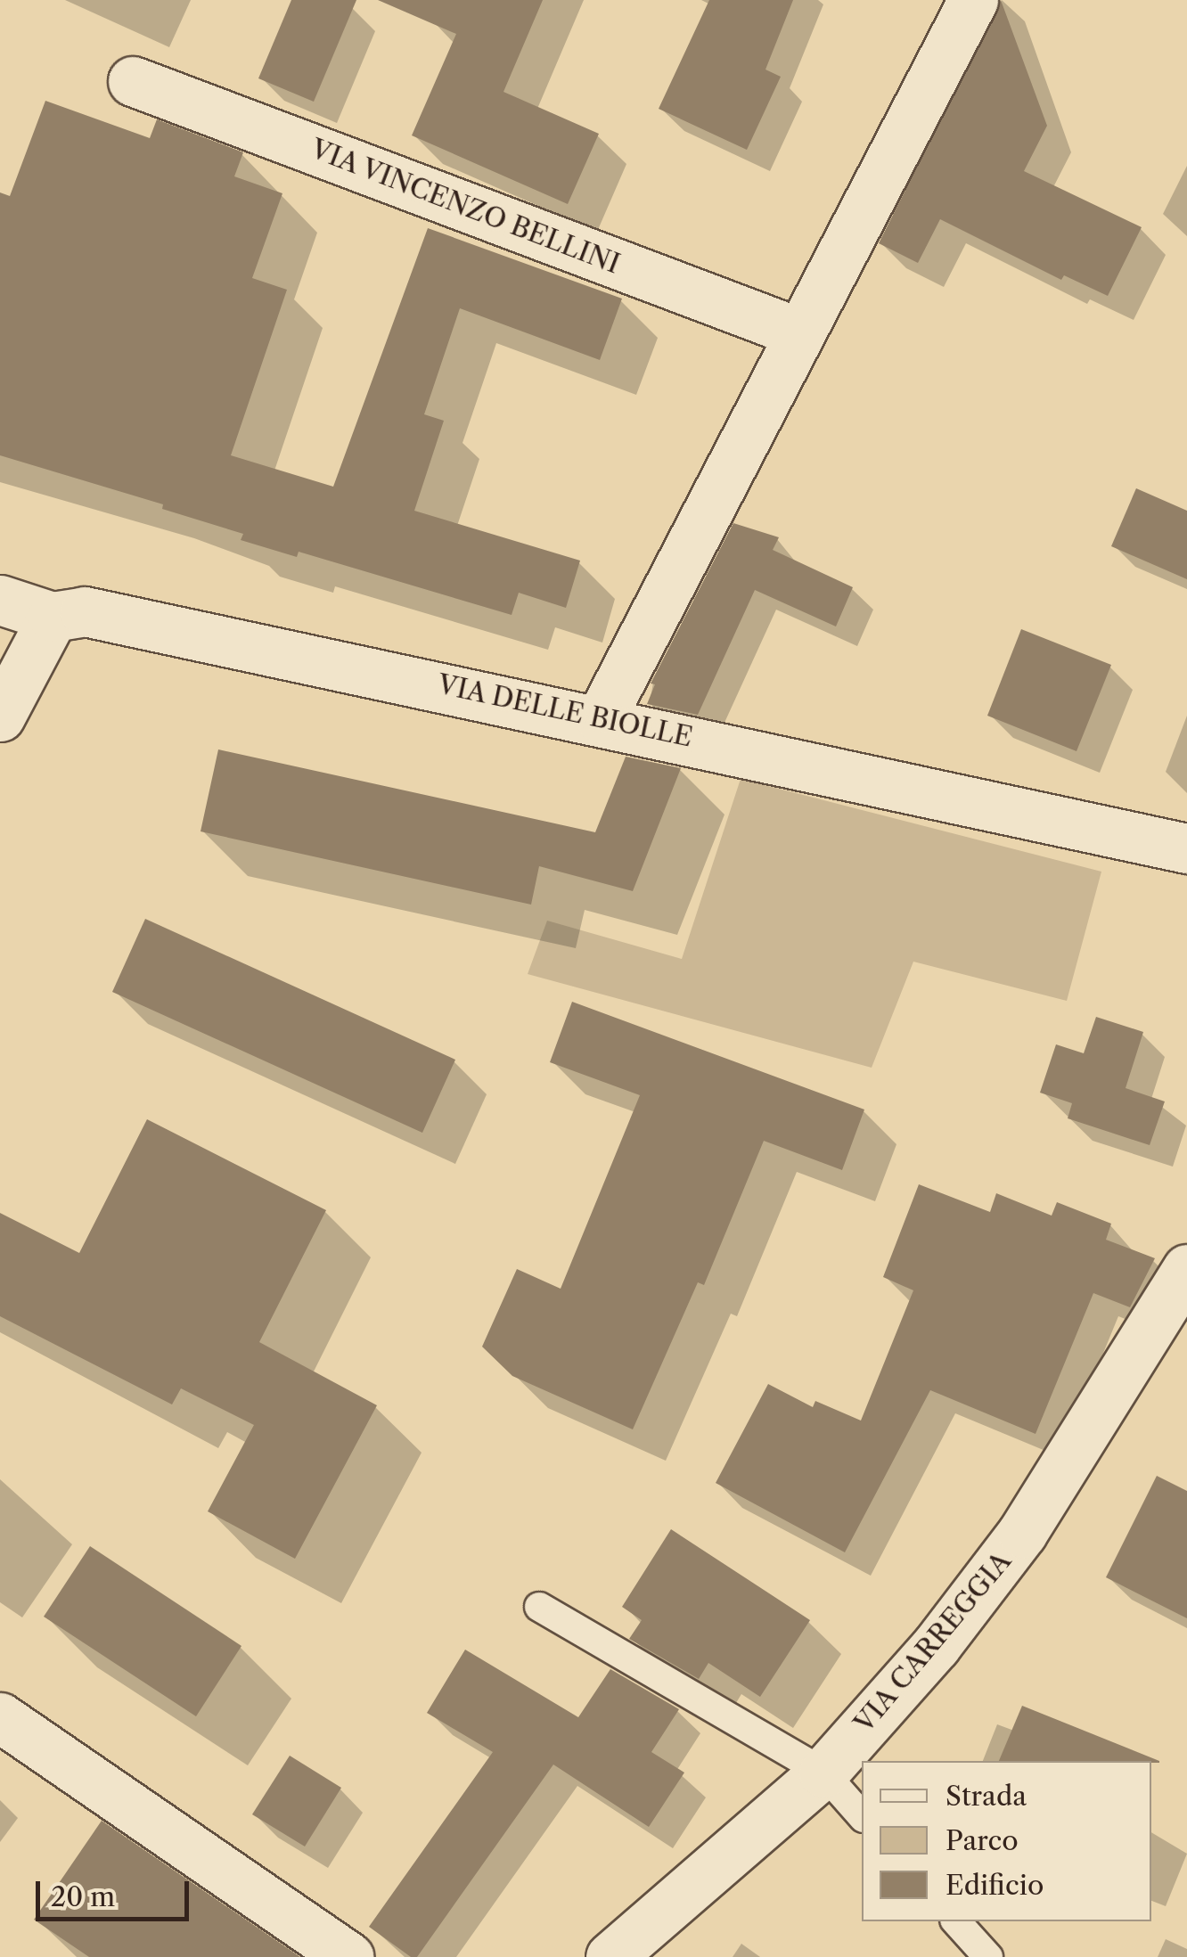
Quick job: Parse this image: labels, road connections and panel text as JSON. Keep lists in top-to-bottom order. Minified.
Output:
{"streets":{"street":["VIA VINCENZO BELLINI","VIA DELLE BIOLLE","VIA CARREGGIA"]},"legend":["Strada","Parco","Edificio"],"scale_bar":"20 m"}
